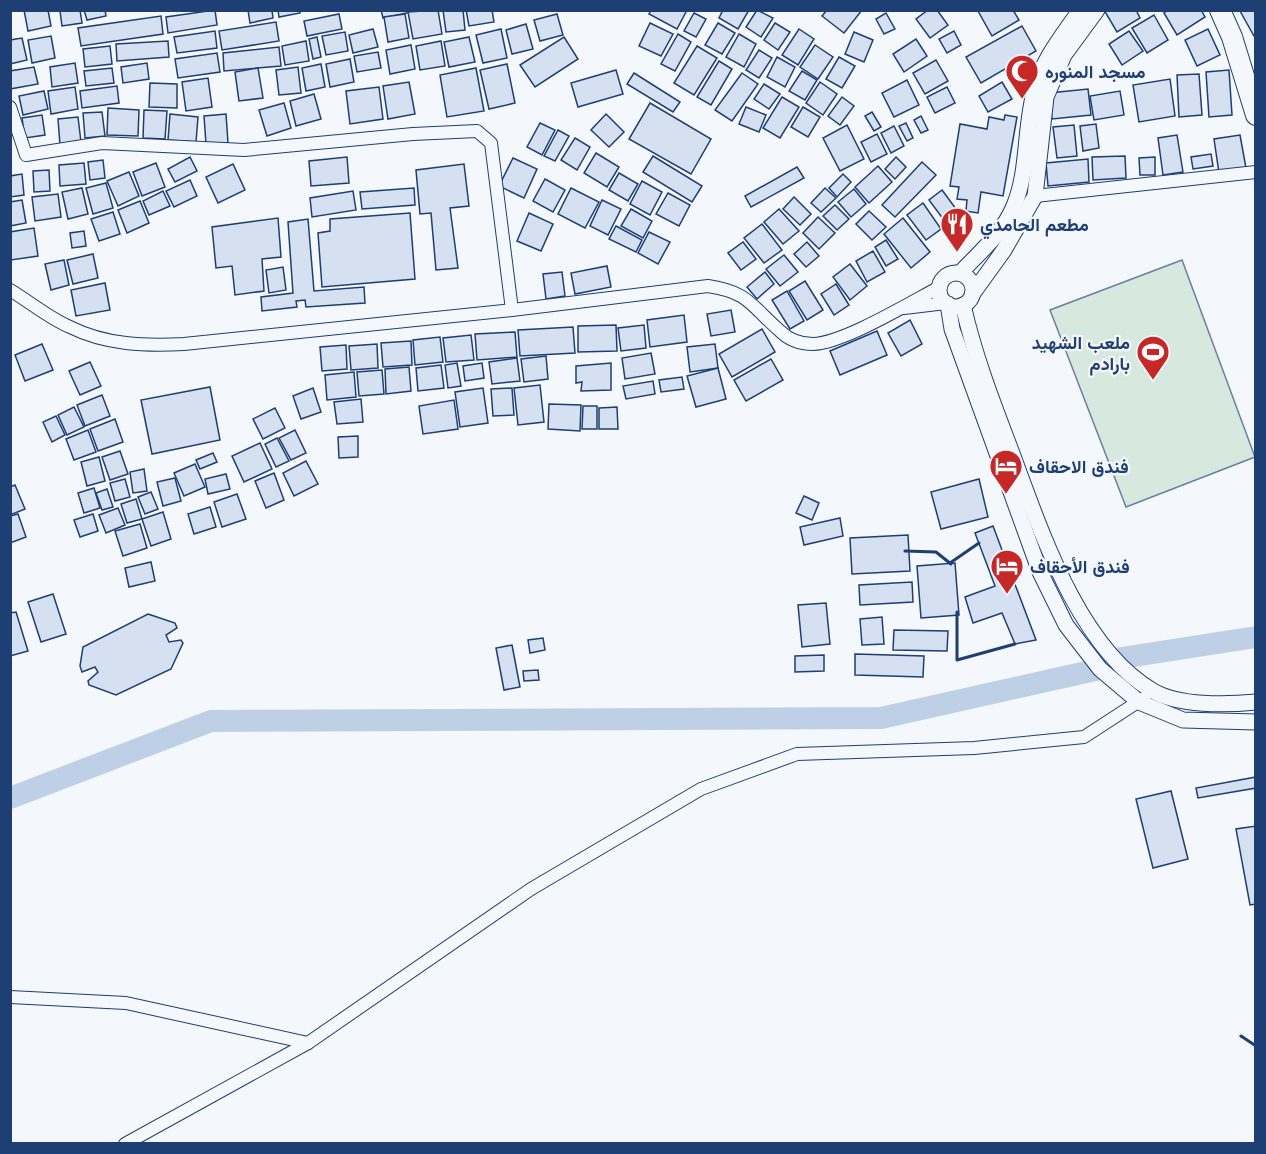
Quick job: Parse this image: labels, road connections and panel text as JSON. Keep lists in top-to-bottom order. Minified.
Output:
{"places":{"mosque":["مسجد المنوره"],"restaurant":["مطعم الحامدي"],"sports":["ملعب الشهيد بارادم"],"hotel":["فندق الاحقاف","فندق الأحقاف"]}}
